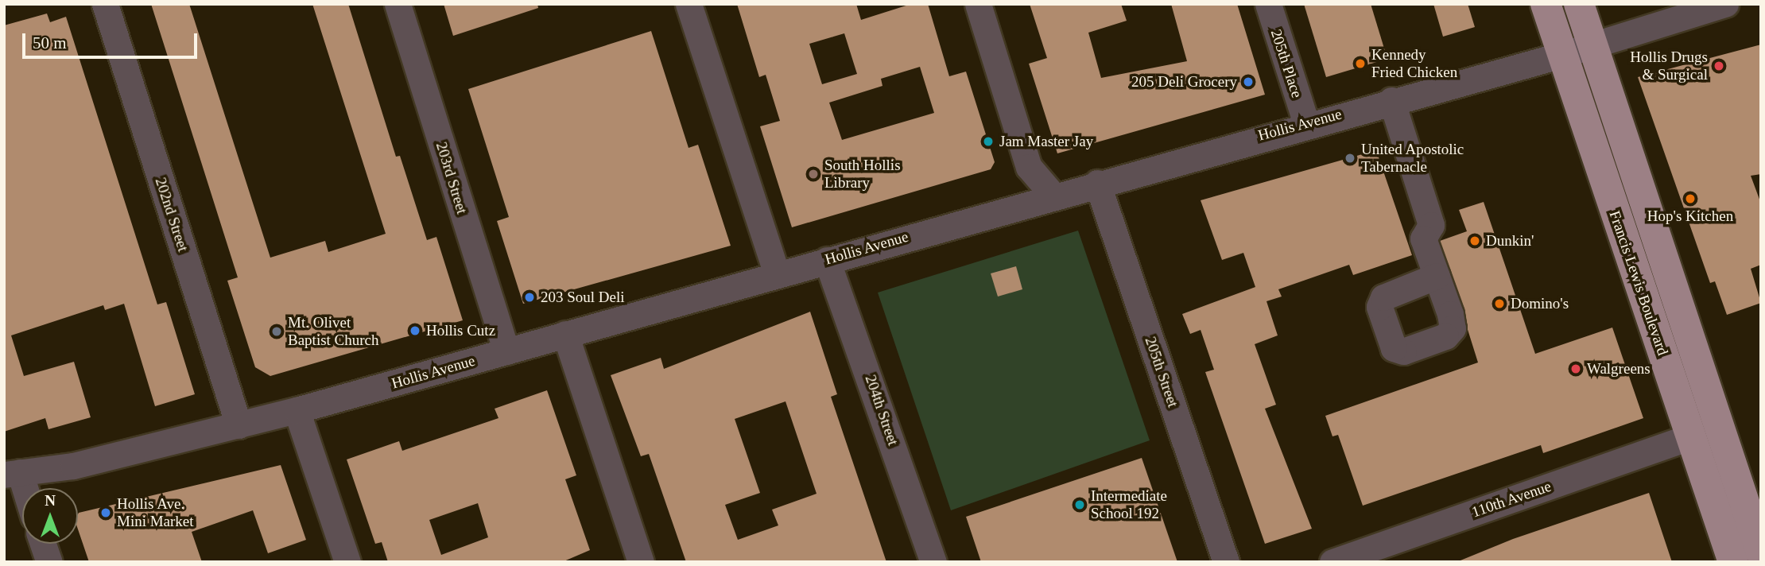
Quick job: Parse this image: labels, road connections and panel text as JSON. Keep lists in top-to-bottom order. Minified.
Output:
{"streets":{"main road":["Francis Lewis Boulevard"],"street":["205th Place","Hollis Avenue","203rd Street","202nd Street","205th Street","204th Street","110th Avenue"]},"crossings":[["205th Place","Hollis Avenue"],["Hollis Avenue","203rd Street"],["Hollis Avenue","202nd Street"],["Hollis Avenue","Francis Lewis Boulevard"],["Hollis Avenue","205th Street"],["Hollis Avenue","204th Street"],["Francis Lewis Boulevard","110th Avenue"]],"places":["Kennedy Fried Chicken","Hollis Drugs & Surgical","205 Deli Grocery","Jam Master Jay","United Apostolic Tabernacle","South Hollis Library","Hop's Kitchen","Dunkin'","203 Soul Deli","Domino's","Hollis Cutz","Mt. Olivet Baptist Church","Walgreens","Intermediate School 192","Hollis Ave. Mini Market"],"scale_bar":"50 m","north":"top"}
